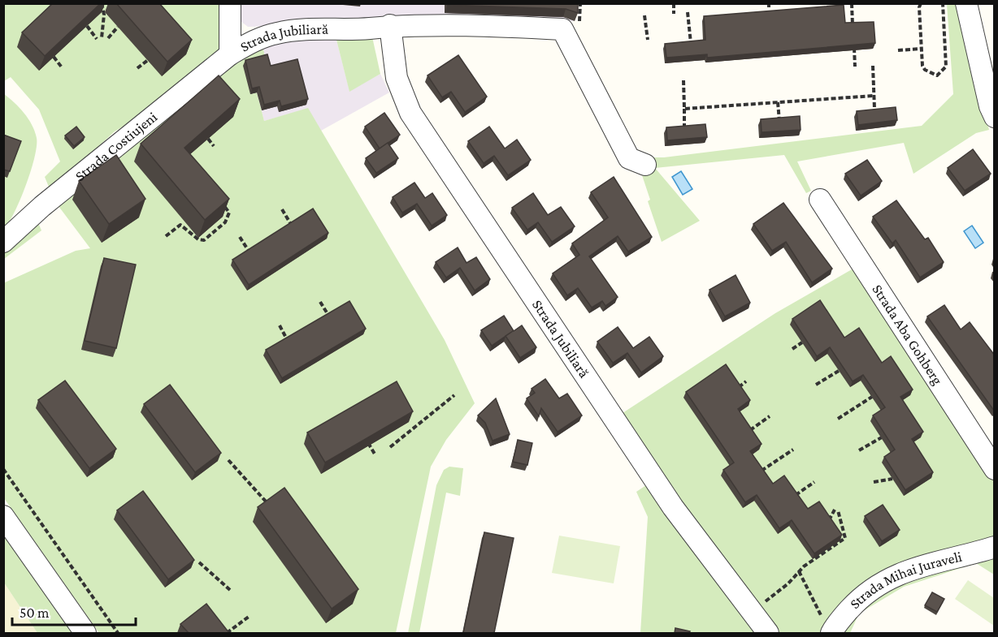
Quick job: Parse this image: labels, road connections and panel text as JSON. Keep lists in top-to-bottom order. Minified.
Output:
{"streets":{"street":["Strada Jubiliară","Strada Costiujeni","Strada Aba Gohberg","Strada Mihai Juraveli"]},"crossings":[["Strada Jubiliară","Strada Costiujeni"]],"scale_bar":"50 m"}
